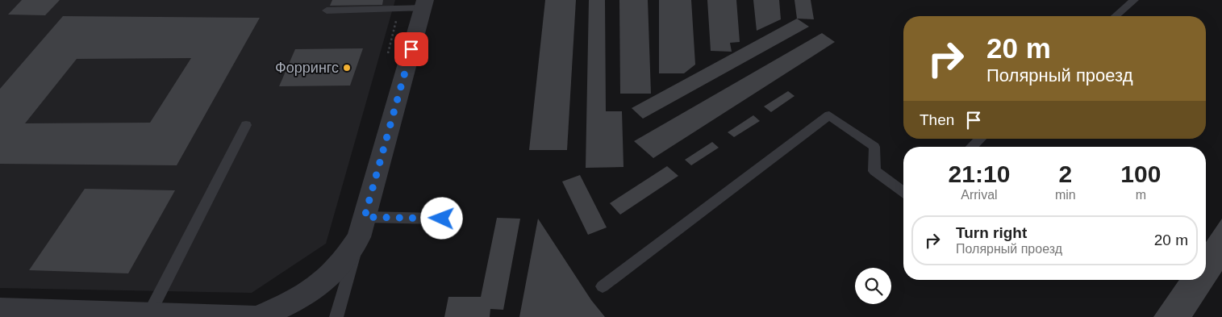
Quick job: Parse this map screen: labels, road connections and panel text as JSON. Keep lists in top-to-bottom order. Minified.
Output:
{"places":["Форрингс"],"page":{"turn":["20 m","Полярный проезд"],"then":"Then","eta":["21:10","Arrival","2","min","100","m"],"list":[{"name":"Turn right","note":"Полярный проезд","value":"20 m"}]}}
